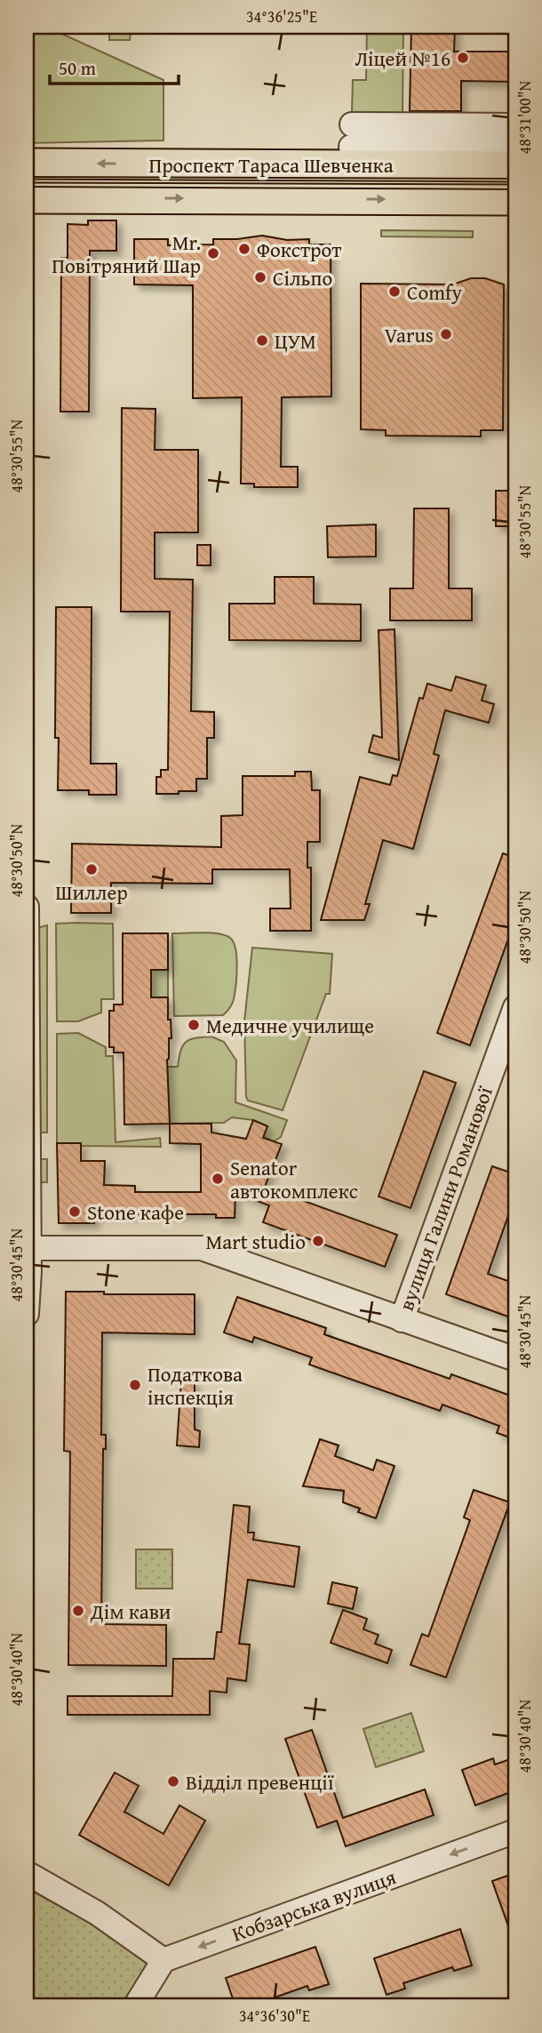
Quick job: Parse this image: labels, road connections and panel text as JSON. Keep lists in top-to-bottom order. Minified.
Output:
{"streets":{"main road":["Проспект Тараса Шевченка"],"street":["вулиця Галини Романової","Кобзарська вулиця"]},"one_way":["Кобзарська вулиця"],"places":["Ліцей №16","Фокстрот","Mr. Повітряний Шар","Сільпо","Comfy","Varus","ЦУМ","Шиллер","Медичне училище","Senator автокомплекс","Stone кафе","Mart studio","Податкова інспекція","Дiм кави","Відділ превенції"],"scale_bar":"50 m","coordinates":["34°36'25\"E","48°31'00\"N","48°30'55\"N","48°30'50\"N","48°30'45\"N","48°30'40\"N","34°36'30\"E"]}
